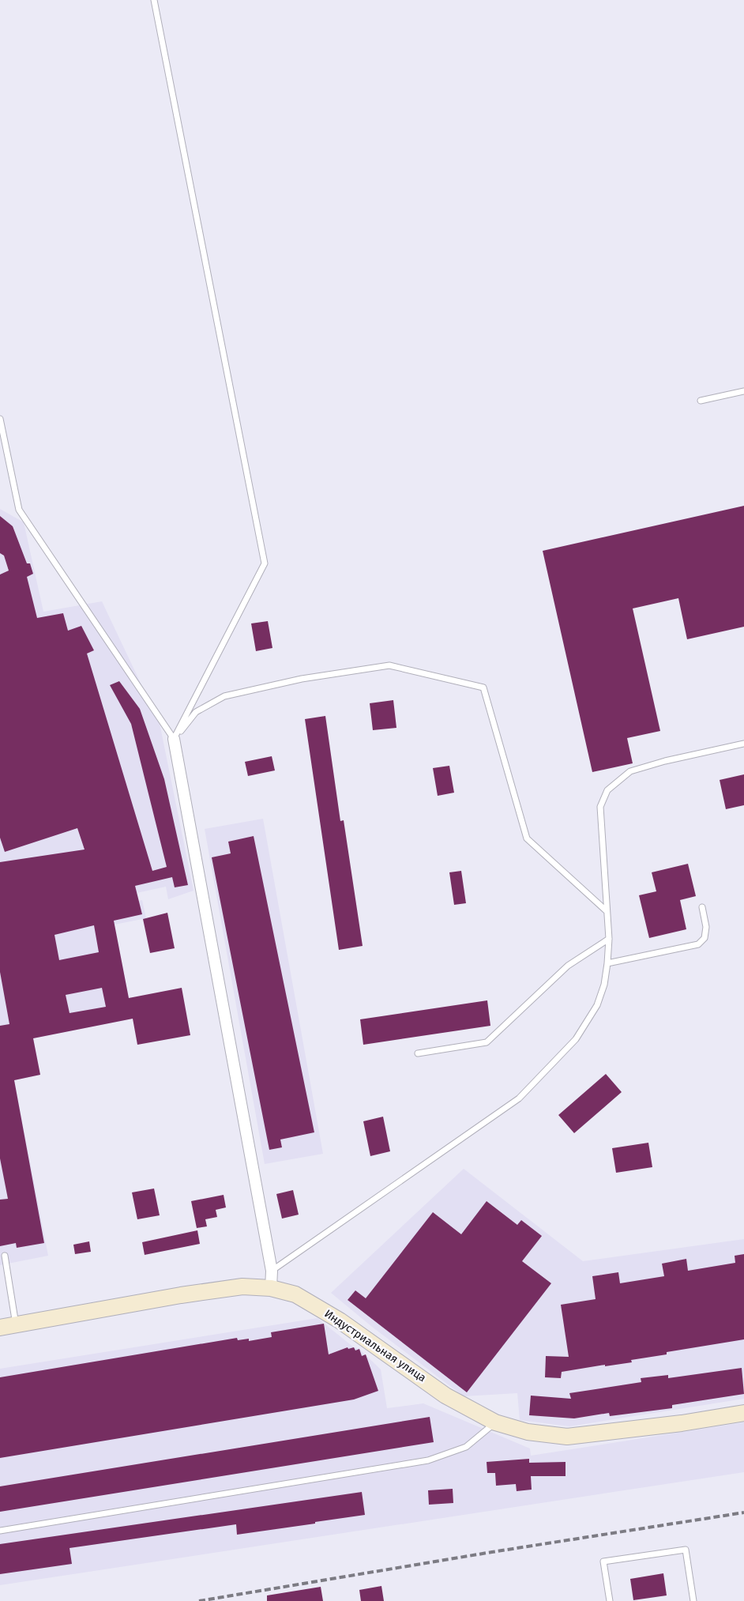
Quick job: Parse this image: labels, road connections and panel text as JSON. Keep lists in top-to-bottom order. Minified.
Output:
{"streets":{"street":["Индустриальная улица"]}}
